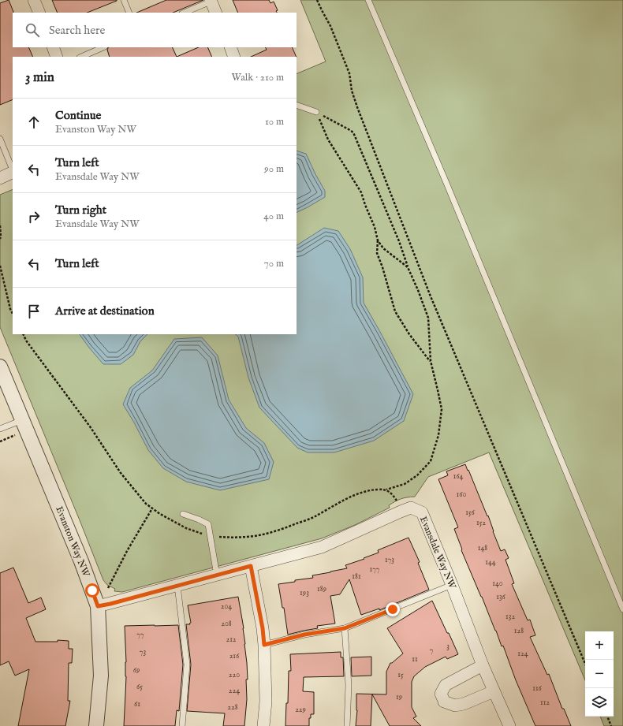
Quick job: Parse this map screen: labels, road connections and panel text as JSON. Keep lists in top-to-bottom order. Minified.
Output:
{"streets":{"street":["Evanston Way NW","Evansdale Way NW"]},"crossings":[["Evanston Way NW","Evansdale Way NW"]],"house_numbers":["164","160","156","152","148","173","144","177","181","140","189","193","136","204","132","208","128","77","212","3","7","73","124","216","11","69","220","15","65","116","224","19","112","61","228","229"],"page":{"search":"Search here","heading":["3 min","Walk · 210 m"],"list":[["Continue","Evanston Way NW","10 m"],["Turn left","Evansdale Way NW","90 m"],["Turn right","Evansdale Way NW","40 m"],["Turn left","70 m"],"Arrive at destination"],"map_buttons":["+","−"]}}
